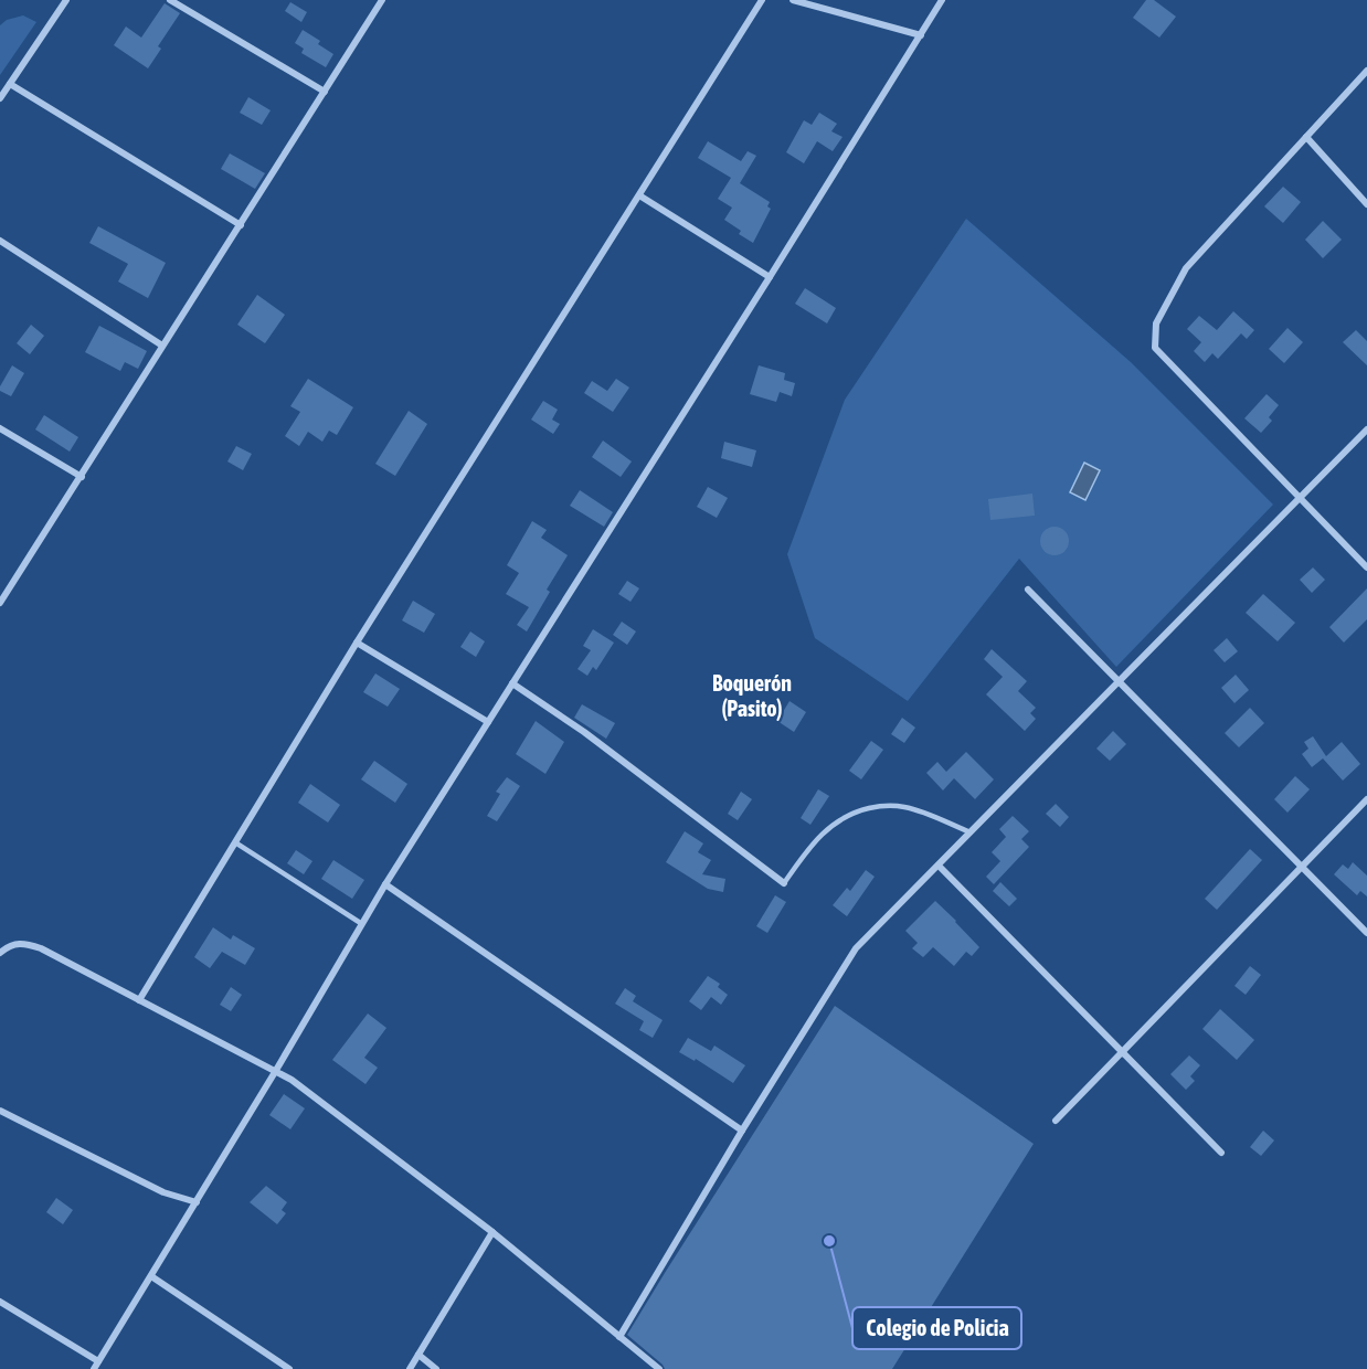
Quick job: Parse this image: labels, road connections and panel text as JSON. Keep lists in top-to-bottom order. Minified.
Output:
{"districts":["Boquerón (Pasito)"],"places":["Colegio de Policia"]}
